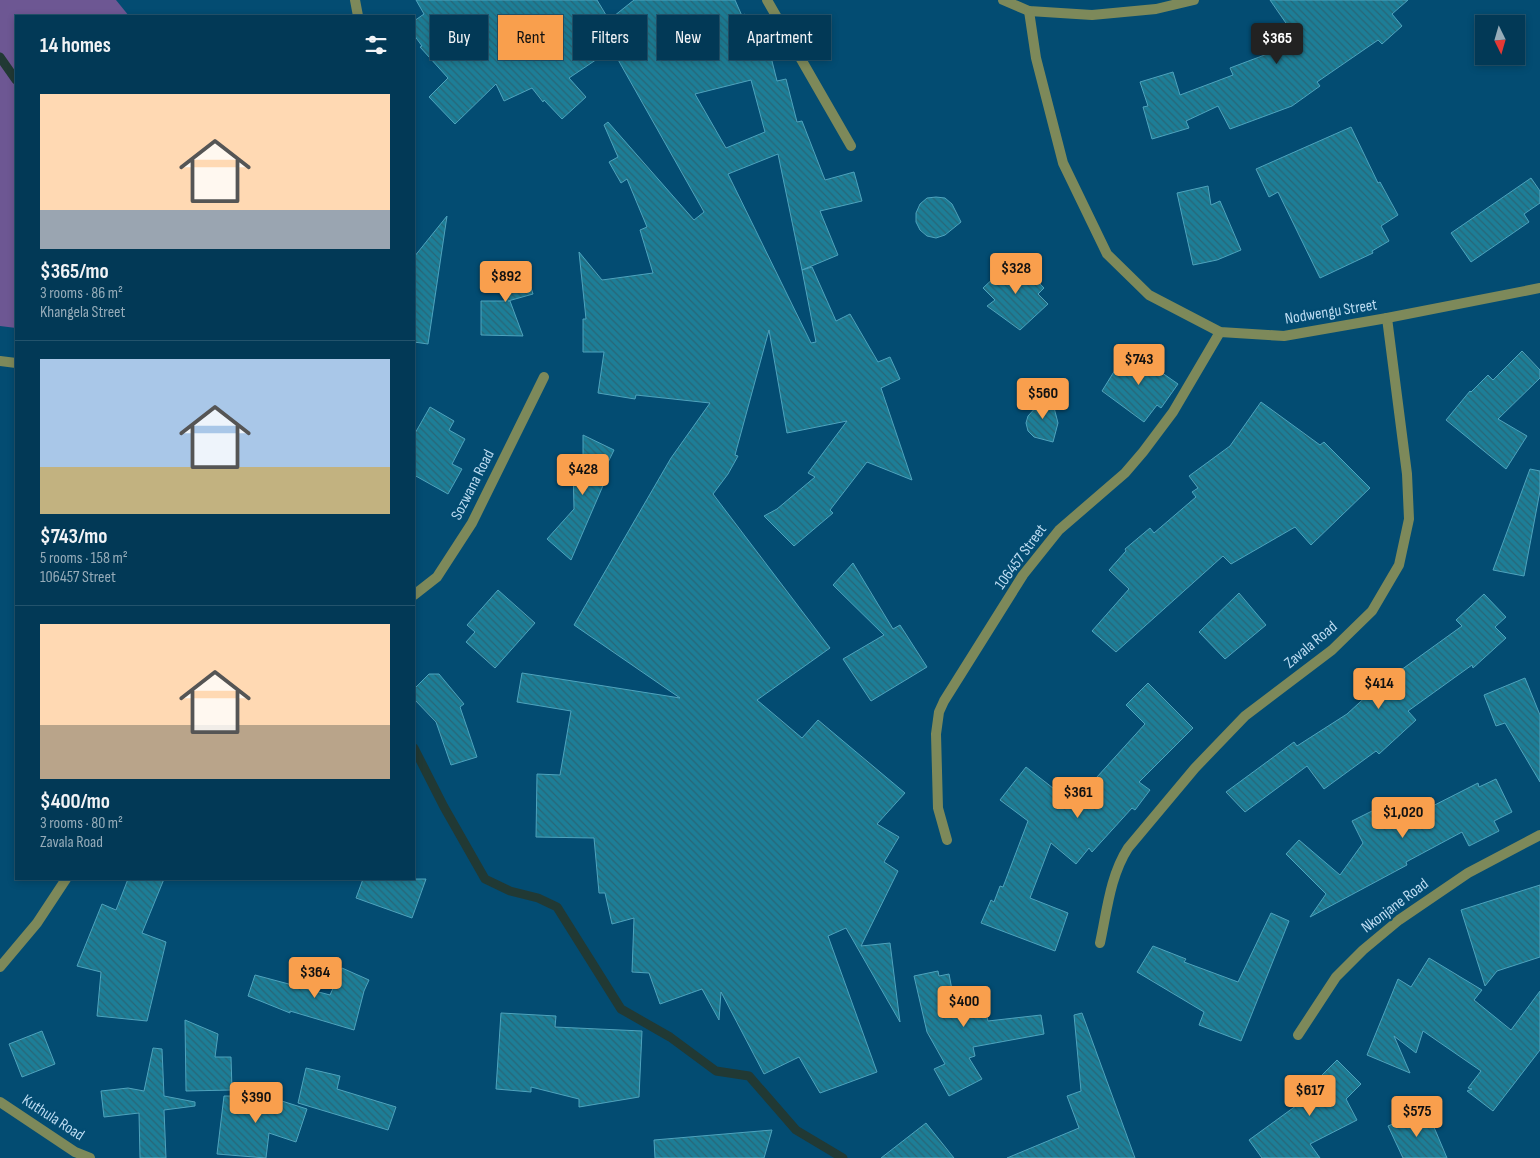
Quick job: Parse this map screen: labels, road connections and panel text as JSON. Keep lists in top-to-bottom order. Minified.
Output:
{"streets":{"street":["Nodwengu Street","Sozwana Road","106457 Street","Zavala Road","Nkonjane Road","Kuthula Road"]},"crossings":[["Nodwengu Street","106457 Street"],["Nodwengu Street","Zavala Road"]],"north":"bottom","page":{"chip":["Buy","Rent","Filters","New","Apartment"],"heading":"14 homes","price":["$365","$328","$892","$743","$560","$428","$414","$361","$1,020","$364","$400","$617","$390","$575"],"list":[{"name":"$365/mo","note":"3 rooms · 86 m² · Khangela Street"},{"name":"$743/mo","note":"5 rooms · 158 m² · 106457 Street"},{"name":"$400/mo","note":"3 rooms · 80 m² · Zavala Road"}]}}
